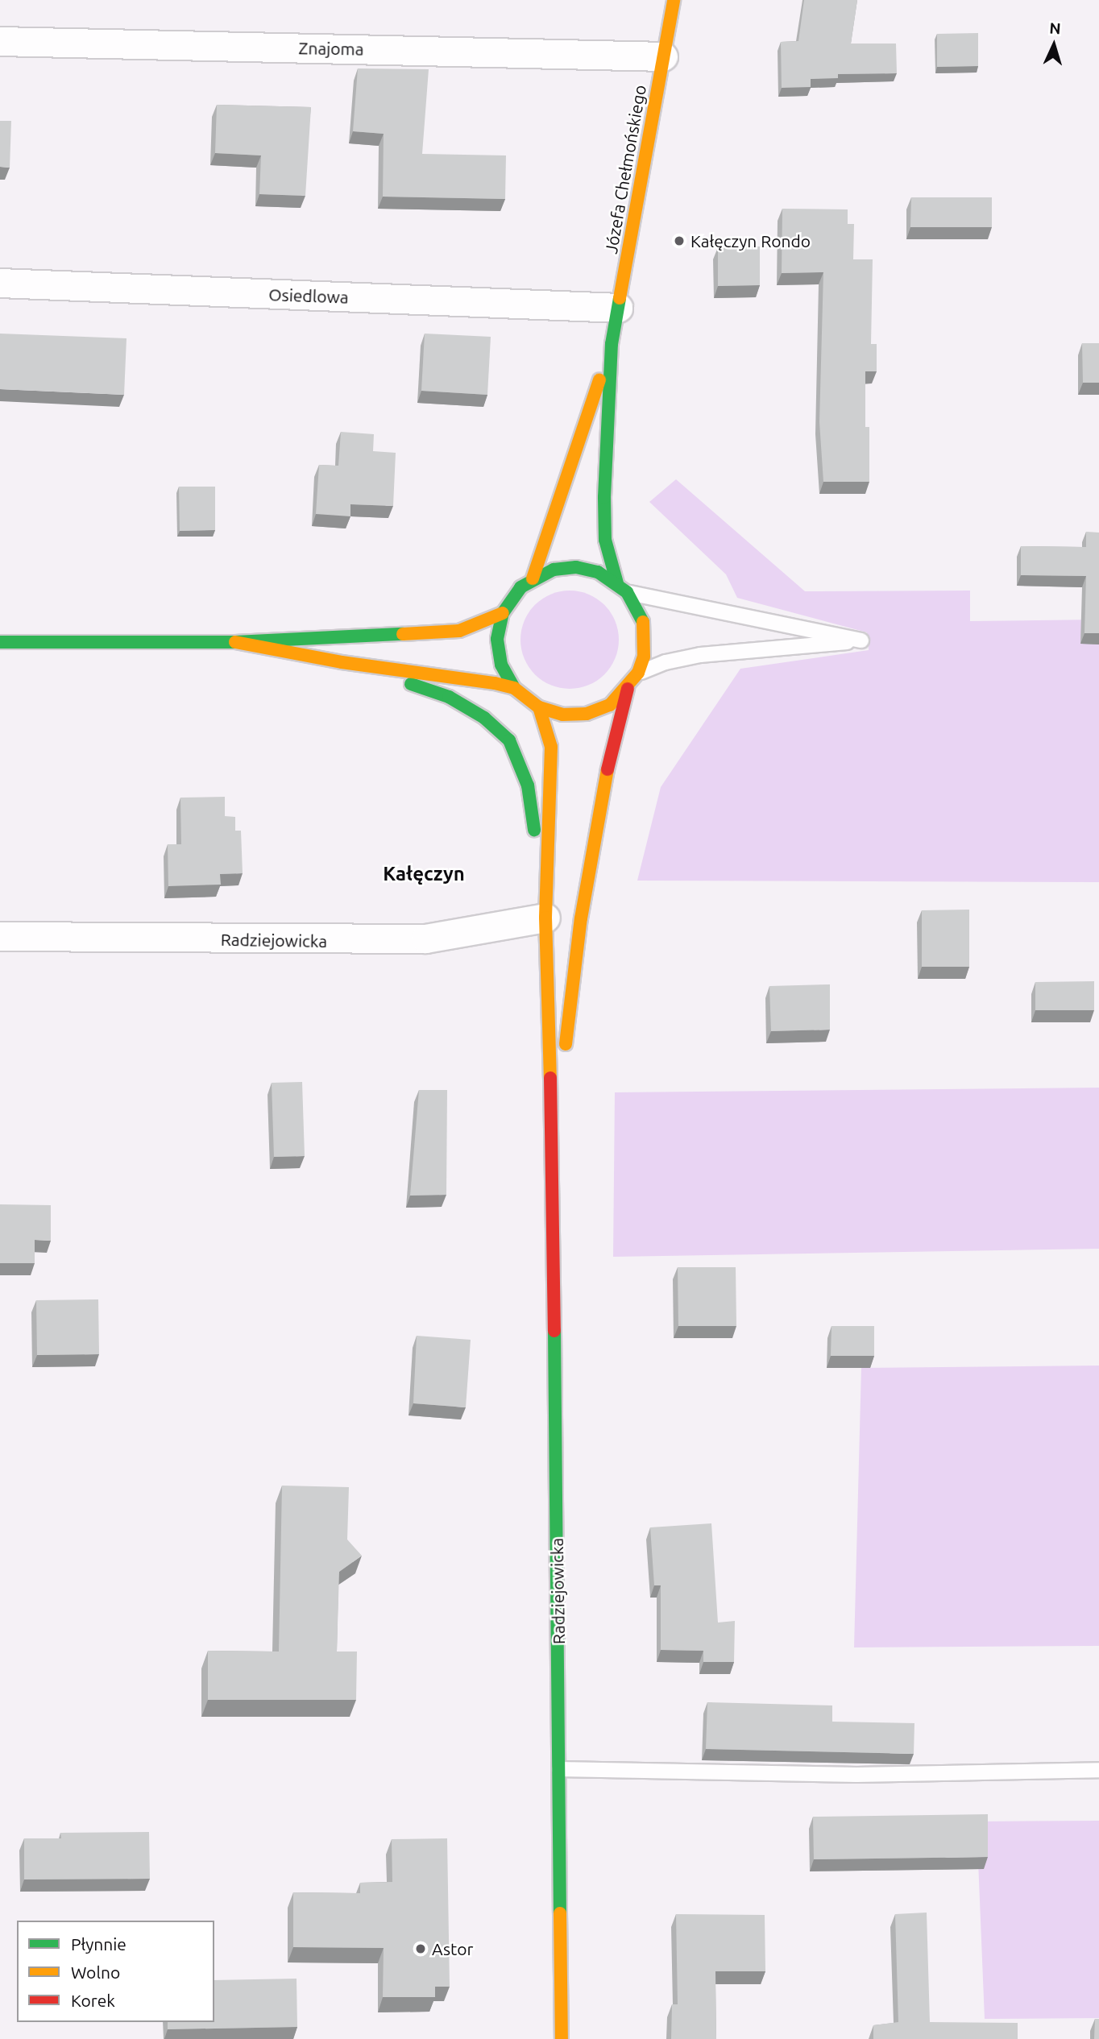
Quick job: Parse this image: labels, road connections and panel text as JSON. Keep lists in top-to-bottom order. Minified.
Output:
{"streets":{"main road":["Józefa Chełmońskiego","Radziejowicka"],"street":["Znajoma","Osiedlowa"]},"crossings":[["Znajoma","Józefa Chełmońskiego"],["Józefa Chełmońskiego","Osiedlowa"],["Józefa Chełmońskiego","Radziejowicka"]],"districts":["Kałęczyn"],"places":["Kałęczyn Rondo","Astor"],"legend":["Płynnie","Wolno","Korek"],"north":"top"}
